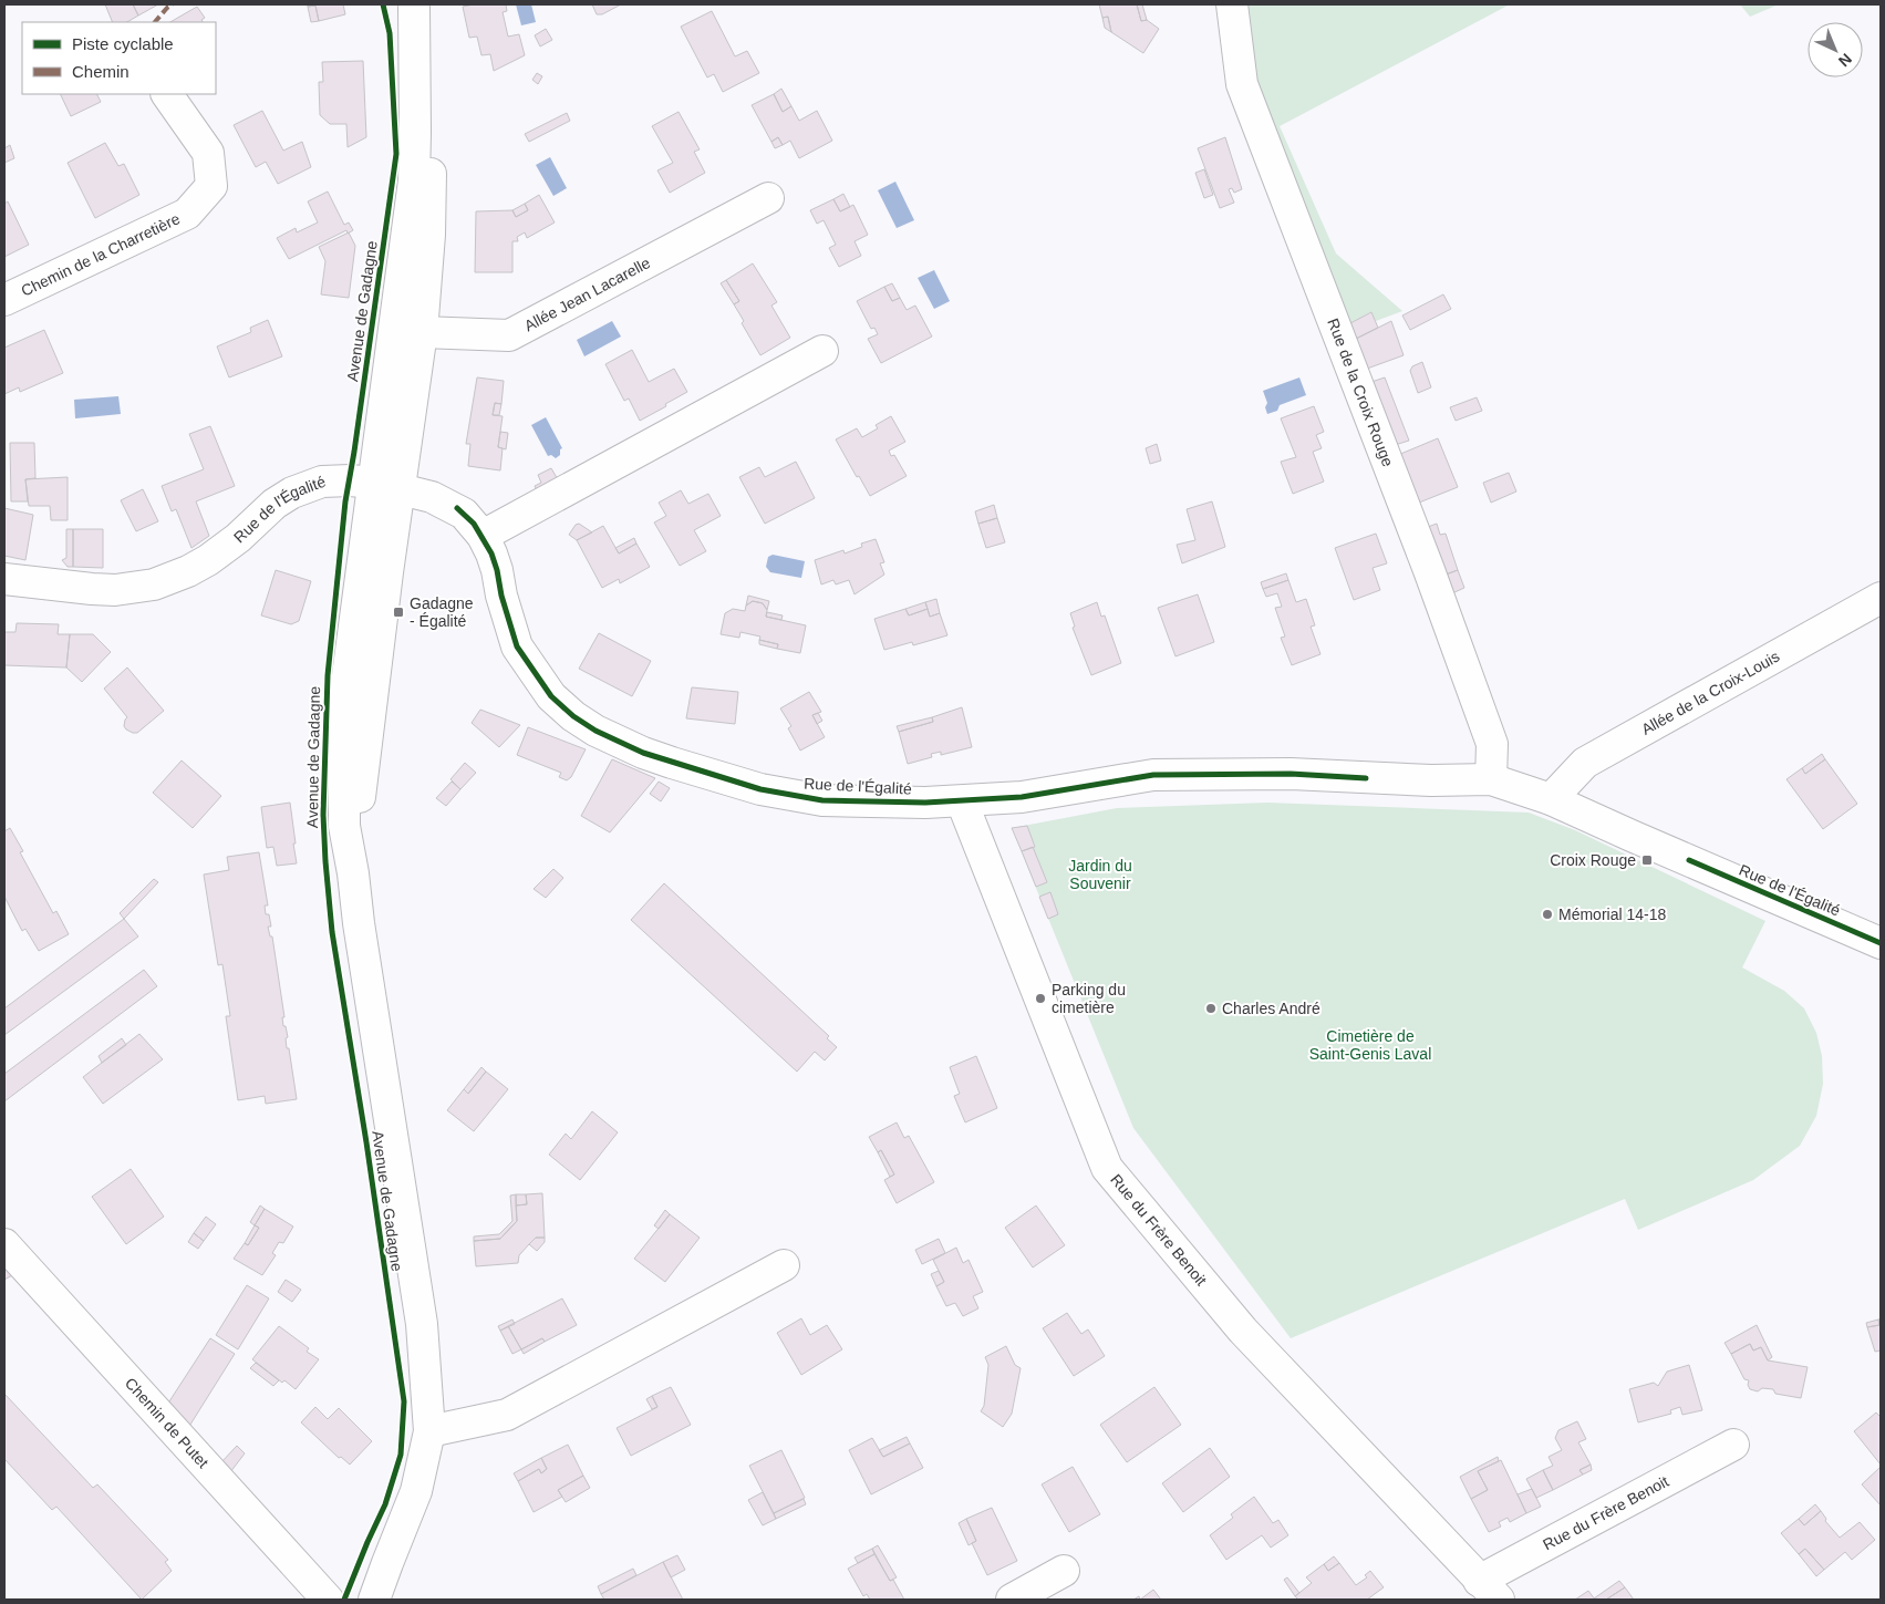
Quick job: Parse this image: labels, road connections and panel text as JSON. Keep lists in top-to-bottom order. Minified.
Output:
{"streets":{"street":["Chemin de la Charretière","Allée Jean Lacarelle","Avenue de Gadagne","Rue de la Croix Rouge","Rue de l'Égalité","Allée de la Croix-Louis","Rue du Frère Benoit","Chemin de Putet"]},"crossings":[["Allée Jean Lacarelle","Avenue de Gadagne"],["Avenue de Gadagne","Rue de l'Égalité"],["Rue de la Croix Rouge","Rue de l'Égalité"],["Rue de l'Égalité","Allée de la Croix-Louis"],["Rue de l'Égalité","Rue du Frère Benoit"]],"parks":["Jardin du Souvenir","Cimetière de Saint-Genis Laval"],"places":{"transit":["Gadagne - Égalité","Croix Rouge"],"other":["Mémorial 14-18","Parking du cimetière","Charles André"]},"legend":["Piste cyclable","Chemin"],"north":"bottom right"}
